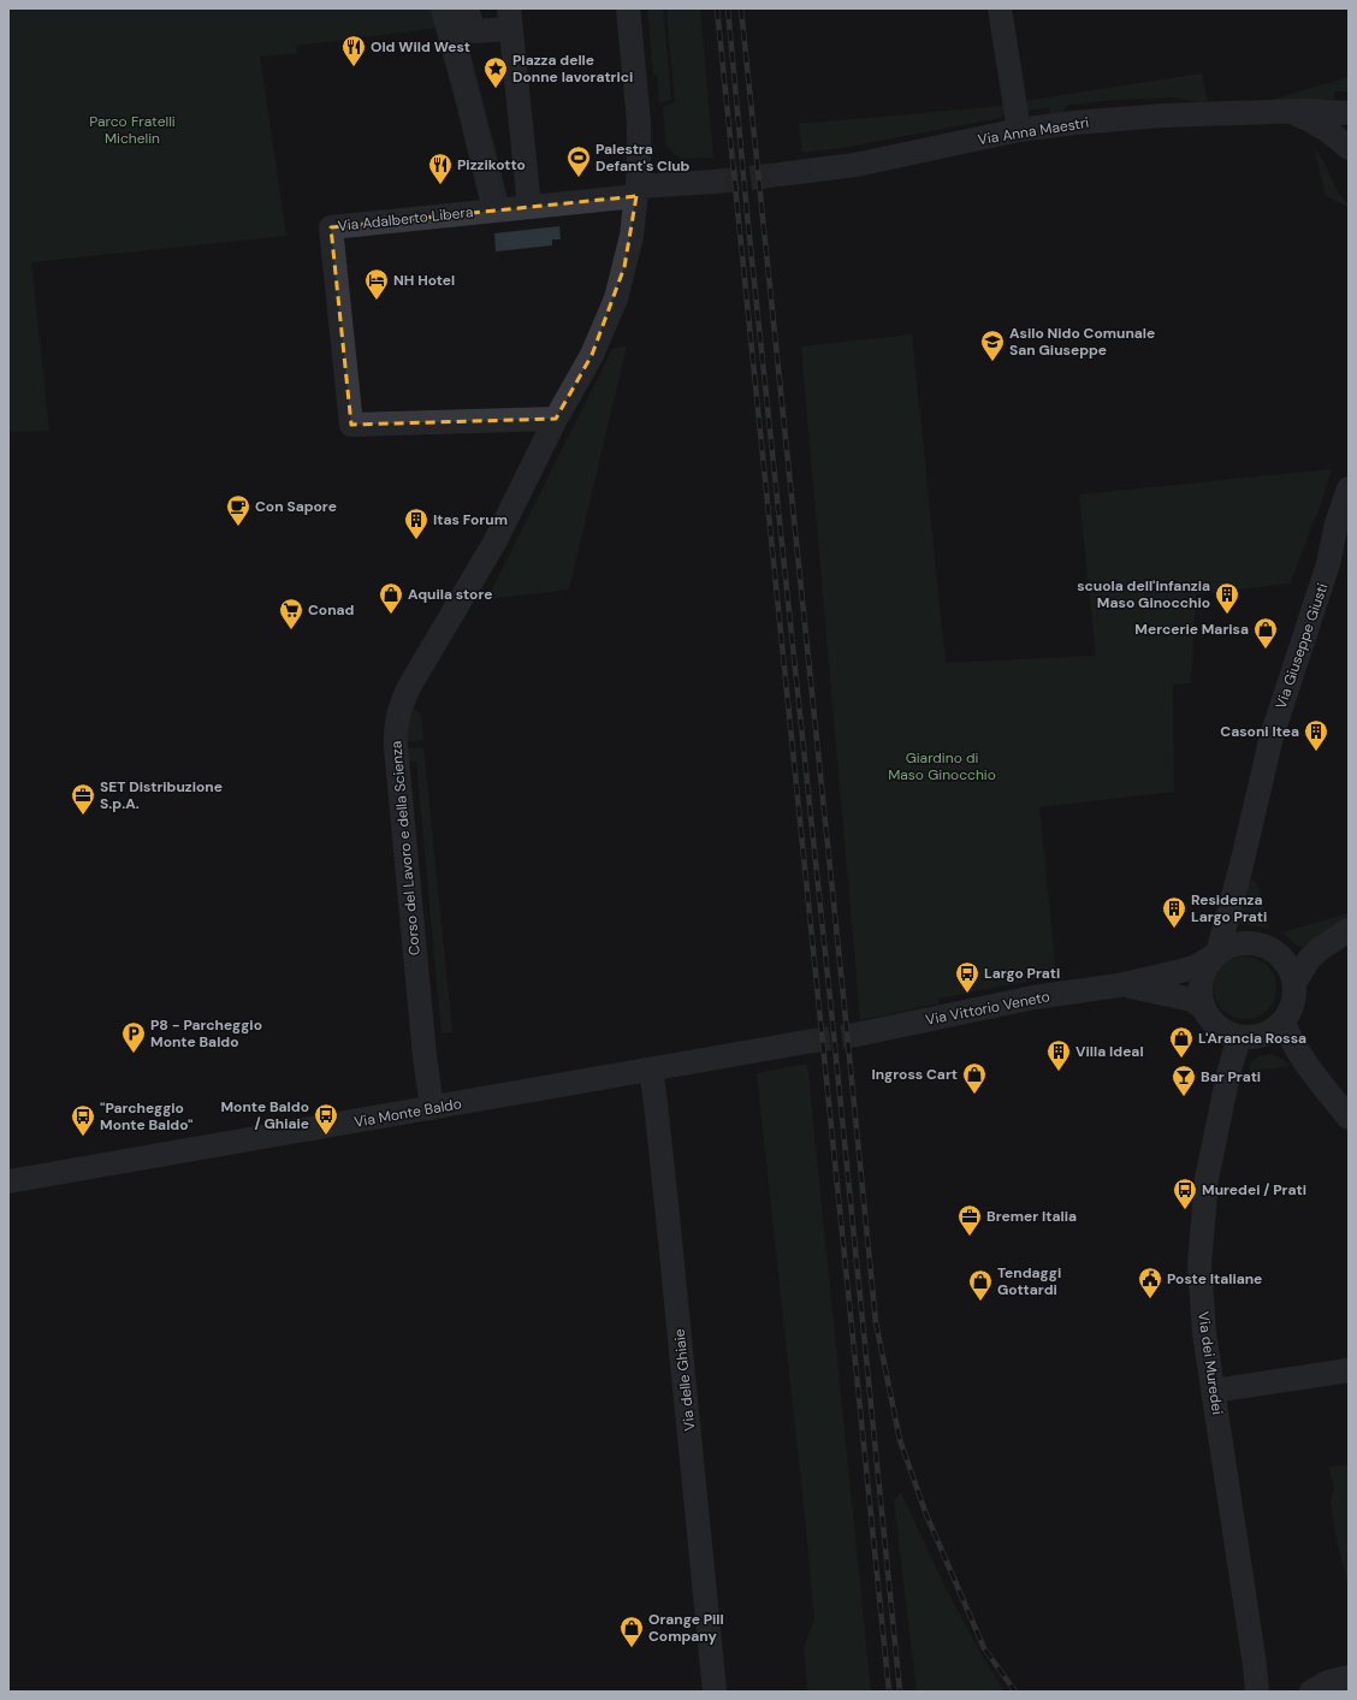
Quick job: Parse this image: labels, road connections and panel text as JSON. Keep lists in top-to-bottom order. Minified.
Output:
{"streets":{"street":["Via Anna Maestri","Via Adalberto Libera","Via Giuseppe Giusti","Corso del Lavoro e della Scienza","Via Vittorio Veneto","Via Monte Baldo","Via dei Muredei","Via delle Ghiaie"]},"crossings":[["Via Adalberto Libera","Corso del Lavoro e della Scienza"],["Via Giuseppe Giusti","Via Vittorio Veneto"],["Via Giuseppe Giusti","Via dei Muredei"],["Corso del Lavoro e della Scienza","Via Monte Baldo"],["Via Vittorio Veneto","Via dei Muredei"],["Via Monte Baldo","Via delle Ghiaie"]],"parks":["Parco Fratelli Michelin","Giardino di Maso Ginocchio"],"places":{"restaurant":["Old Wild West","Pizzikotto"],"place":["Piazza delle Donne lavoratrici"],"sports":["Palestra Defant's Club"],"hotel":["NH Hotel"],"school or university":["Asilo Nido Comunale San Giuseppe"],"cafe":["Con Sapore"],"building":["Itas Forum","scuola dell'infanzia Maso Ginocchio","Casoni Itea","Residenza Largo Prati","Villa Ideal"],"shop":["Aquila store","Mercerie Marisa","L'Arancia Rossa","Ingross Cart","Tendaggi Gottardi","Orange Pill Company"],"supermarket":["Conad"],"office":["SET Distribuzione S.p.A.","Bremer Italia"],"bus stop":["Largo Prati","Monte Baldo / Ghiaie","\"Parcheggio Monte Baldo\"","Muredei / Prati"],"parking":["P8 - Parcheggio Monte Baldo"],"bar":["Bar Prati"],"public building":["Poste Italiane"]}}
